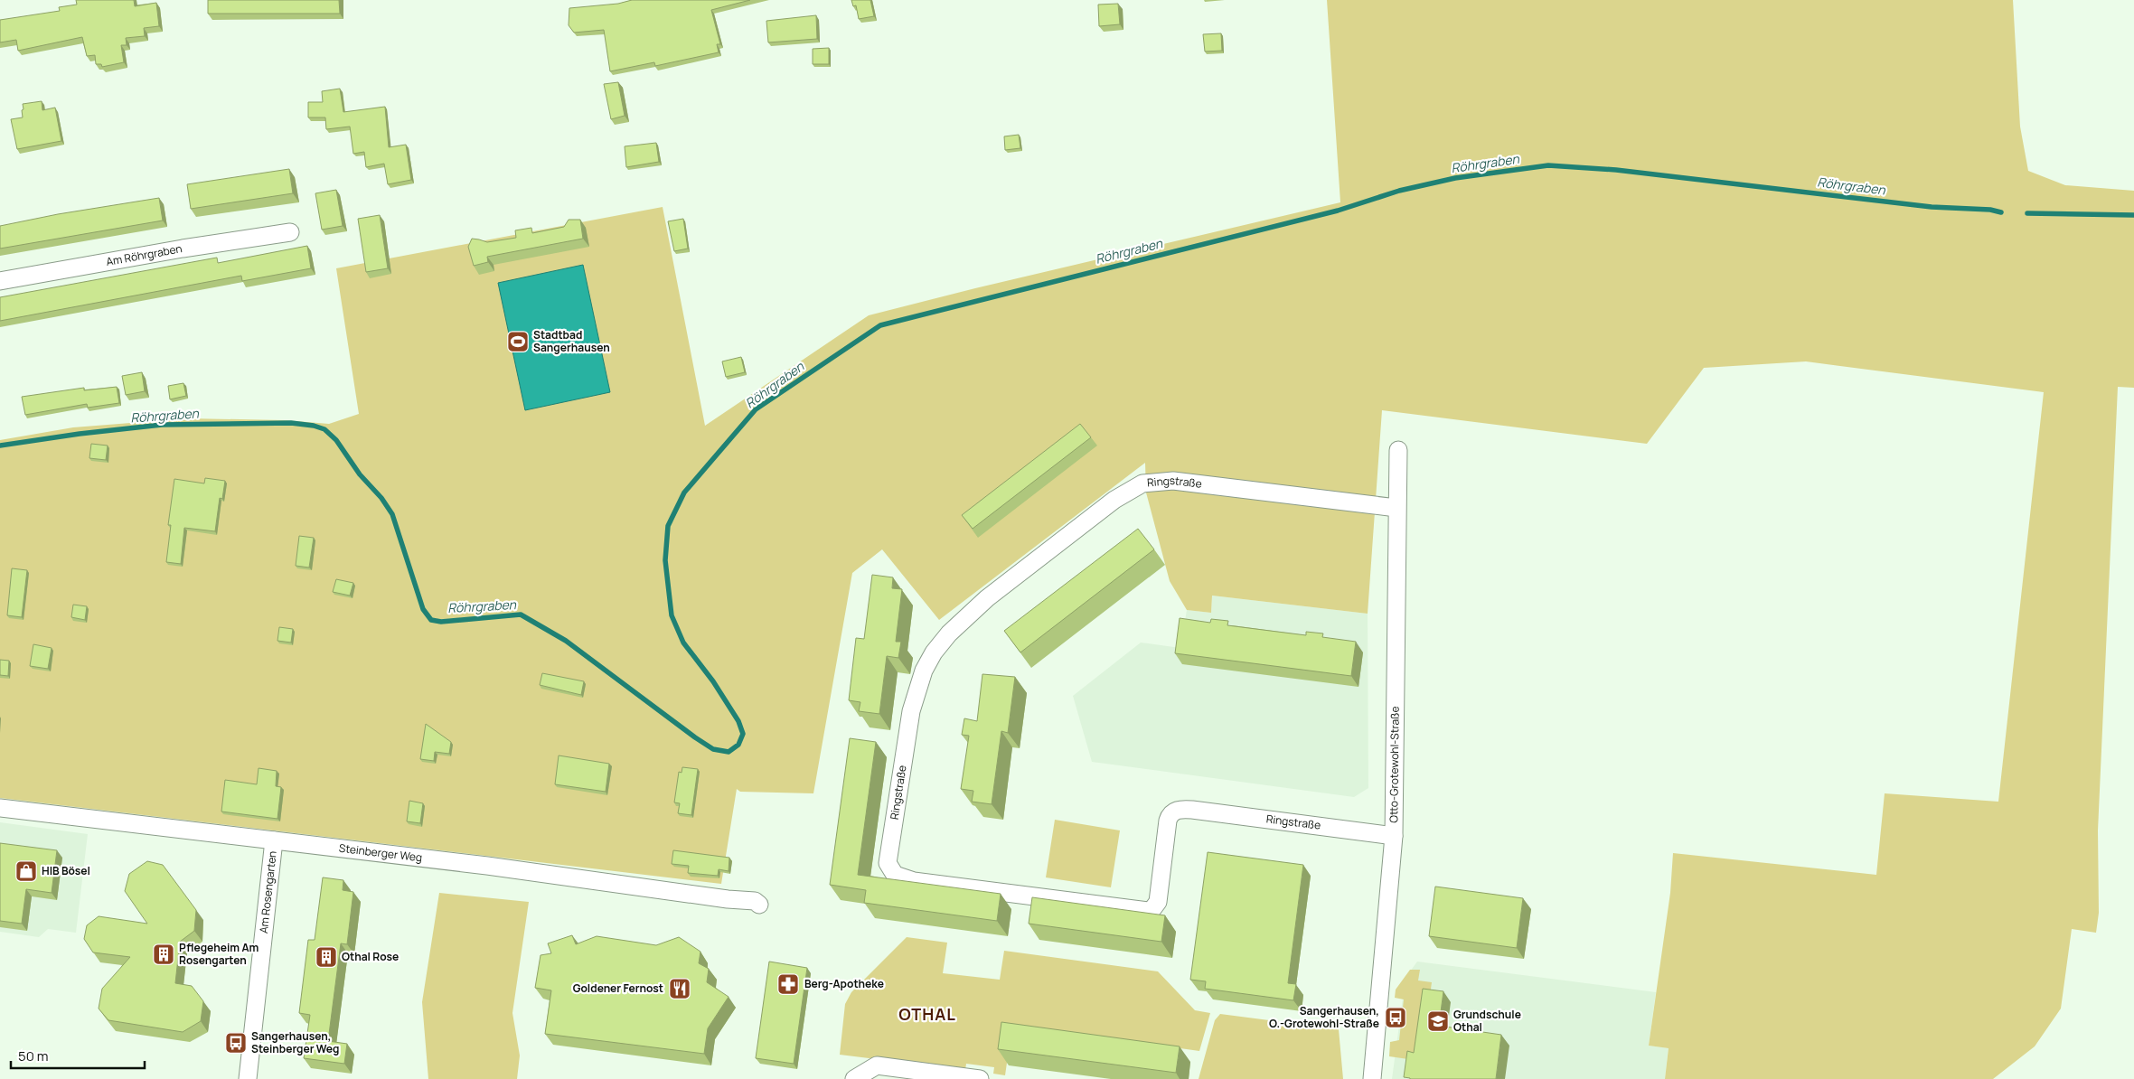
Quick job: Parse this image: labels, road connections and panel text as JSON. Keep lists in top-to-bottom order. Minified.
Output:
{"streets":{"street":["Am Röhrgraben","Ringstraße","Otto-Grotewohl-Straße","Steinberger Weg","Am Rosengarten"]},"crossings":[["Ringstraße","Otto-Grotewohl-Straße"],["Steinberger Weg","Am Rosengarten"]],"districts":["OTHAL"],"water":["Röhrgraben"],"places":{"sports":["Stadtbad Sangerhausen"],"shop":["HIB Bösel"],"building":["Pflegeheim Am Rosengarten","Othal Rose"],"pharmacy":["Berg-Apotheke"],"restaurant":["Goldener Fernost"],"bus stop":["Sangerhausen, O.-Grotewohl-Straße","Sangerhausen, Steinberger Weg"],"school or university":["Grundschule Othal"]},"scale_bar":"50 m"}
